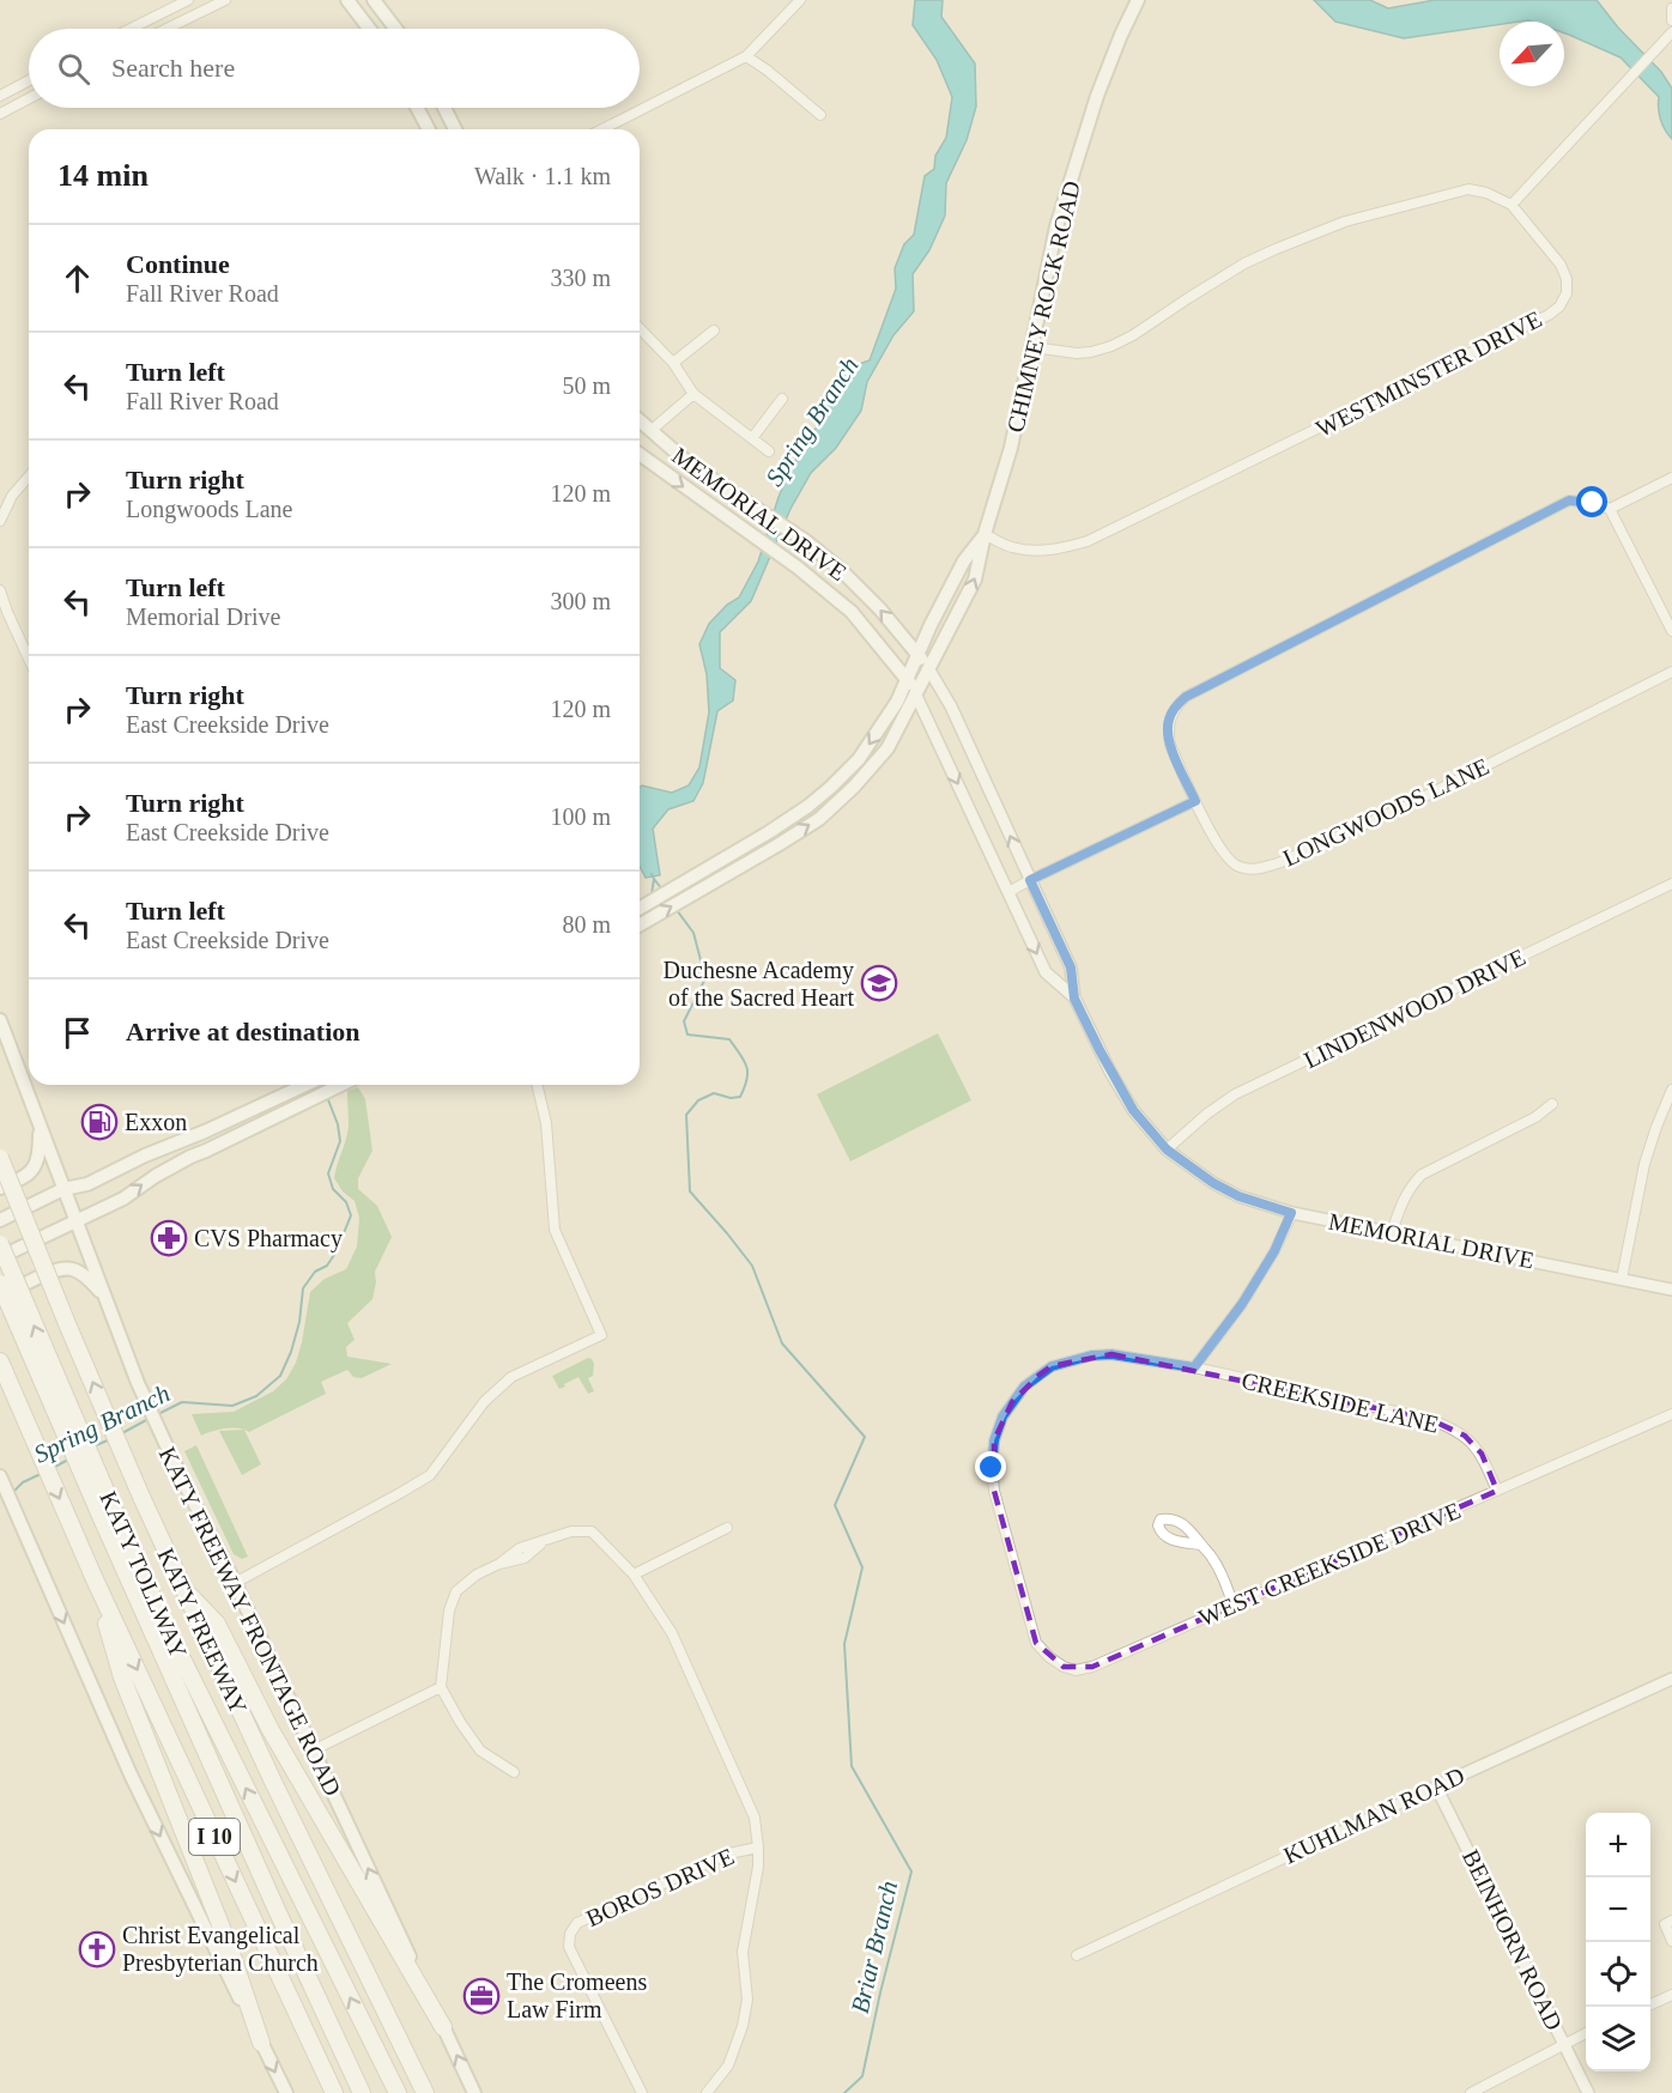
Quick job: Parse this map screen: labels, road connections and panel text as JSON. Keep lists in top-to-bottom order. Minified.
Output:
{"streets":{"highway":["KATY TOLLWAY","KATY FREEWAY","I 10"],"main road":["CHIMNEY ROCK ROAD","MEMORIAL DRIVE","KATY FREEWAY FRONTAGE ROAD"],"street":["WESTMINSTER DRIVE","LONGWOODS LANE","LINDENWOOD DRIVE","CREEKSIDE LANE","WEST CREEKSIDE DRIVE","KUHLMAN ROAD","BOROS DRIVE","BEINHORN ROAD"]},"crossings":[["CHIMNEY ROCK ROAD","WESTMINSTER DRIVE"],["CHIMNEY ROCK ROAD","MEMORIAL DRIVE"],["MEMORIAL DRIVE","LINDENWOOD DRIVE"],["CREEKSIDE LANE","WEST CREEKSIDE DRIVE"],["KUHLMAN ROAD","BEINHORN ROAD"]],"water":["Spring Branch","Briar Branch"],"places":{"school or university":["Duchesne Academy of the Sacred Heart"],"fuel station":["Exxon"],"pharmacy":["CVS Pharmacy"],"church":["Christ Evangelical Presbyterian Church"],"office":["The Cromeens Law Firm"]},"north":"bottom left","page":{"search":"Search here","heading":["14 min","Walk · 1.1 km"],"list":[["Continue","Fall River Road","330 m"],["Turn left","Fall River Road","50 m"],["Turn right","Longwoods Lane","120 m"],["Turn left","Memorial Drive","300 m"],["Turn right","East Creekside Drive","120 m"],["Turn right","East Creekside Drive","100 m"],["Turn left","East Creekside Drive","80 m"],"Arrive at destination"],"map_buttons":["+","−"]}}
